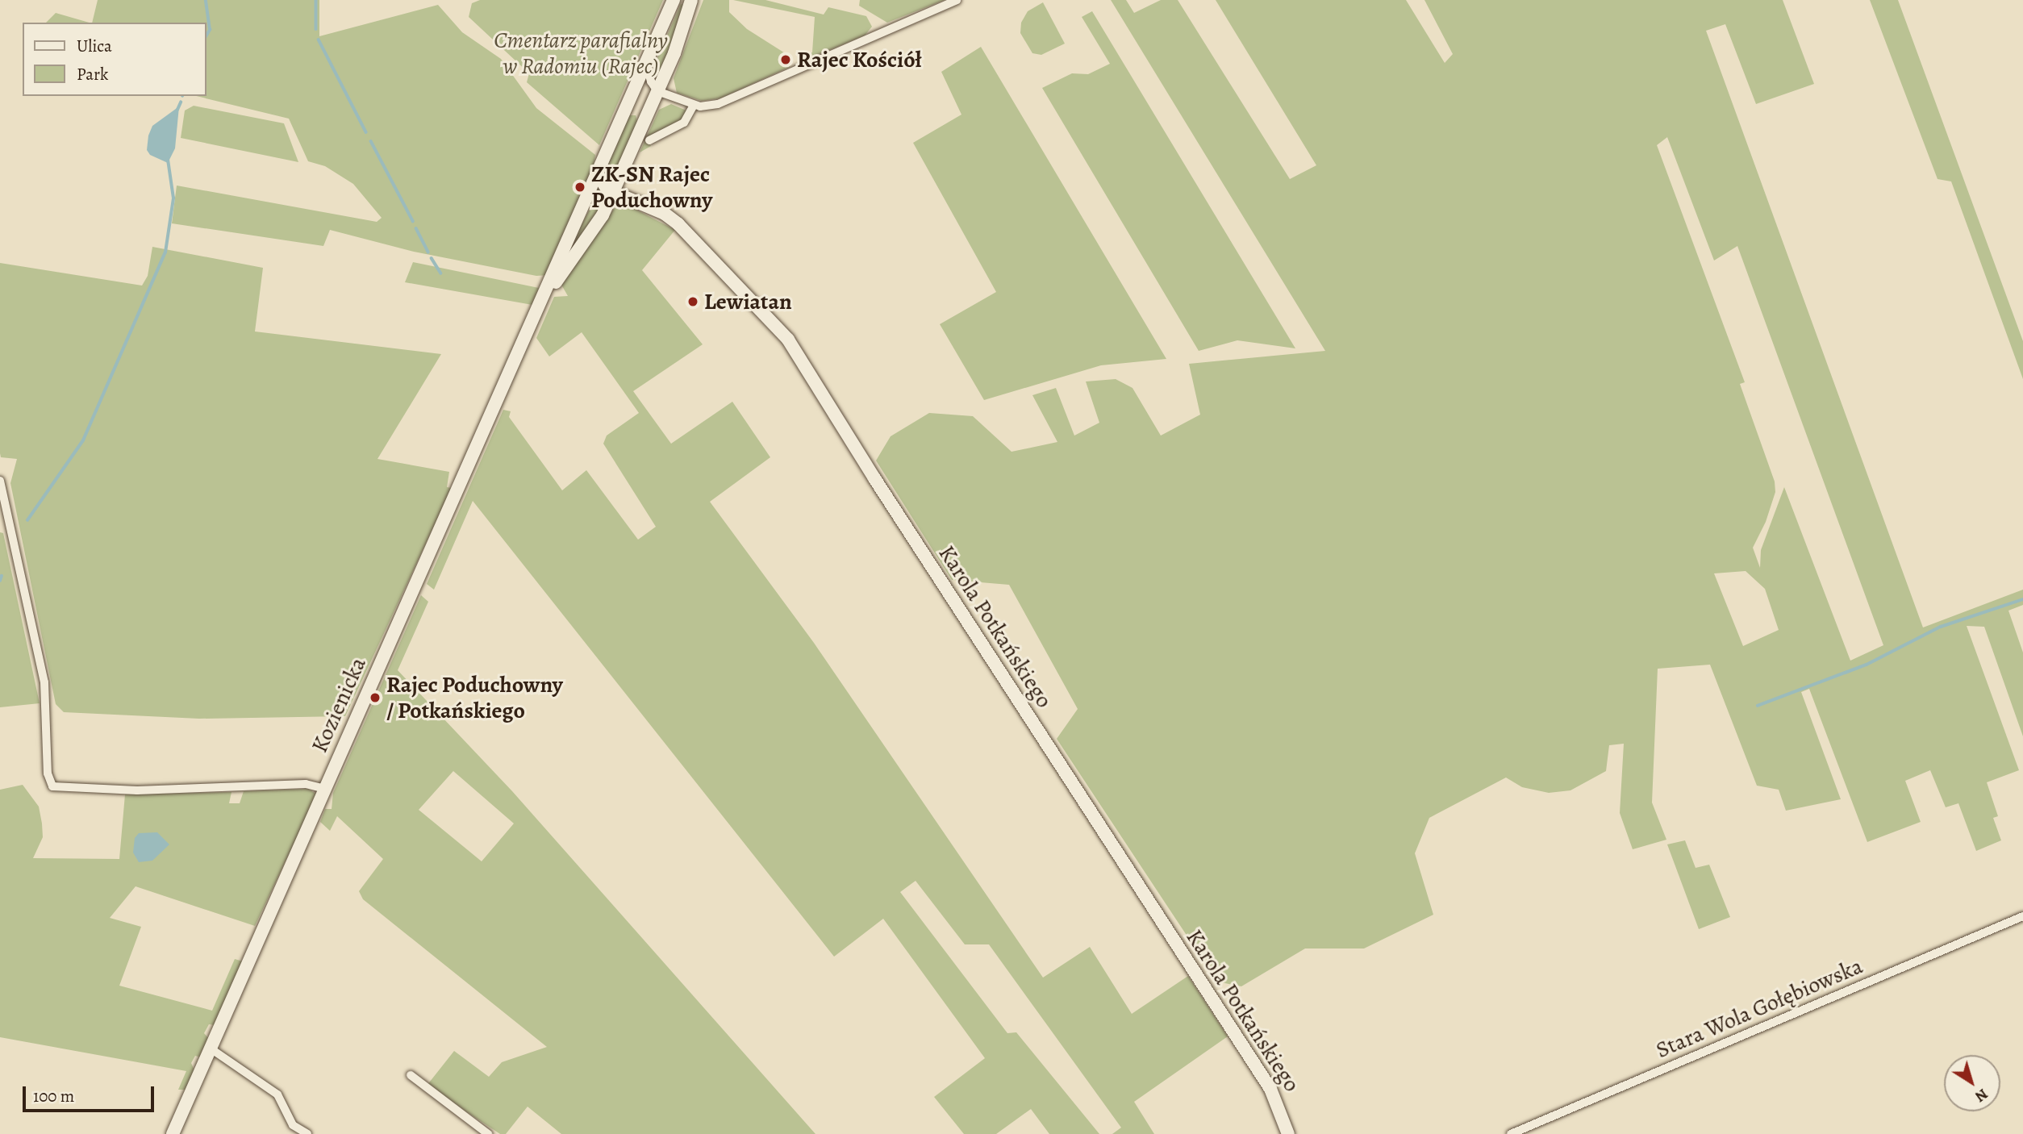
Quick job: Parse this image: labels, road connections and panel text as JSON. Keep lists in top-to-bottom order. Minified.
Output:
{"streets":{"main road":["Karola Potkańskiego","Kozienicka"],"street":["Stara Wola Gołębiowska"]},"crossings":[["Karola Potkańskiego","Kozienicka"]],"parks":["Cmentarz parafialny w Radomiu (Rajec)"],"places":["Rajec Kościół","ZK-SN Rajec Poduchowny","Lewiatan","Rajec Poduchowny / Potkańskiego"],"legend":["Ulica","Park"],"scale_bar":"100 m","north":"bottom right"}
